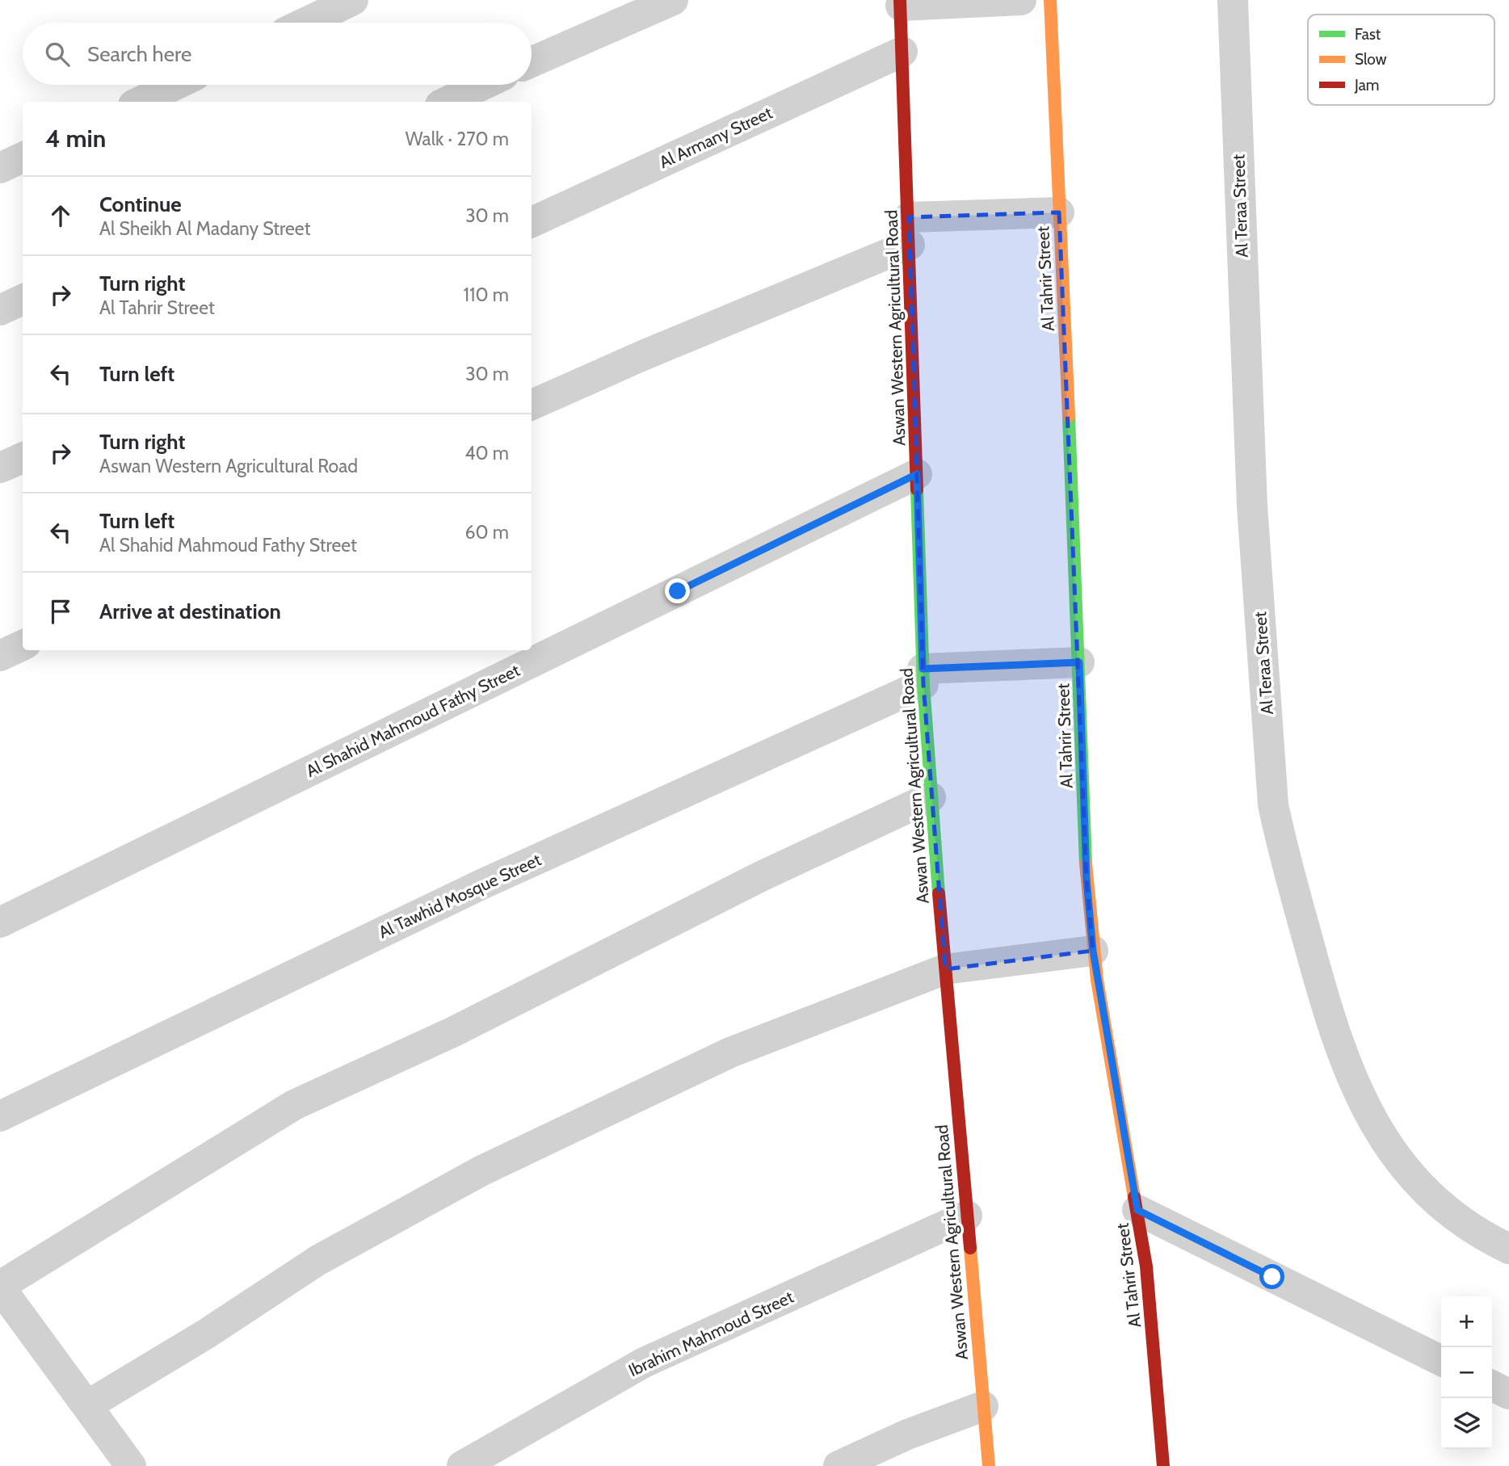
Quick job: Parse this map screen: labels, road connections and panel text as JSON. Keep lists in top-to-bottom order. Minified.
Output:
{"streets":{"street":["Al Armany Street","Al Teraa Street","Al Tahrir Street","Aswan Western Agricultural Road","Al Shahid Mahmoud Fathy Street","Al Tawhid Mosque Street","Ibrahim Mahmoud Street"]},"crossings":[["Al Armany Street","Aswan Western Agricultural Road"],["Aswan Western Agricultural Road","Al Shahid Mahmoud Fathy Street"],["Aswan Western Agricultural Road","Al Tawhid Mosque Street"],["Aswan Western Agricultural Road","Ibrahim Mahmoud Street"]],"legend":["Fast","Slow","Jam"],"page":{"search":"Search here","heading":["4 min","Walk · 270 m"],"list":[["Continue","Al Sheikh Al Madany Street","30 m"],["Turn right","Al Tahrir Street","110 m"],["Turn left","30 m"],["Turn right","Aswan Western Agricultural Road","40 m"],["Turn left","Al Shahid Mahmoud Fathy Street","60 m"],"Arrive at destination"],"map_buttons":["+","−"]}}
